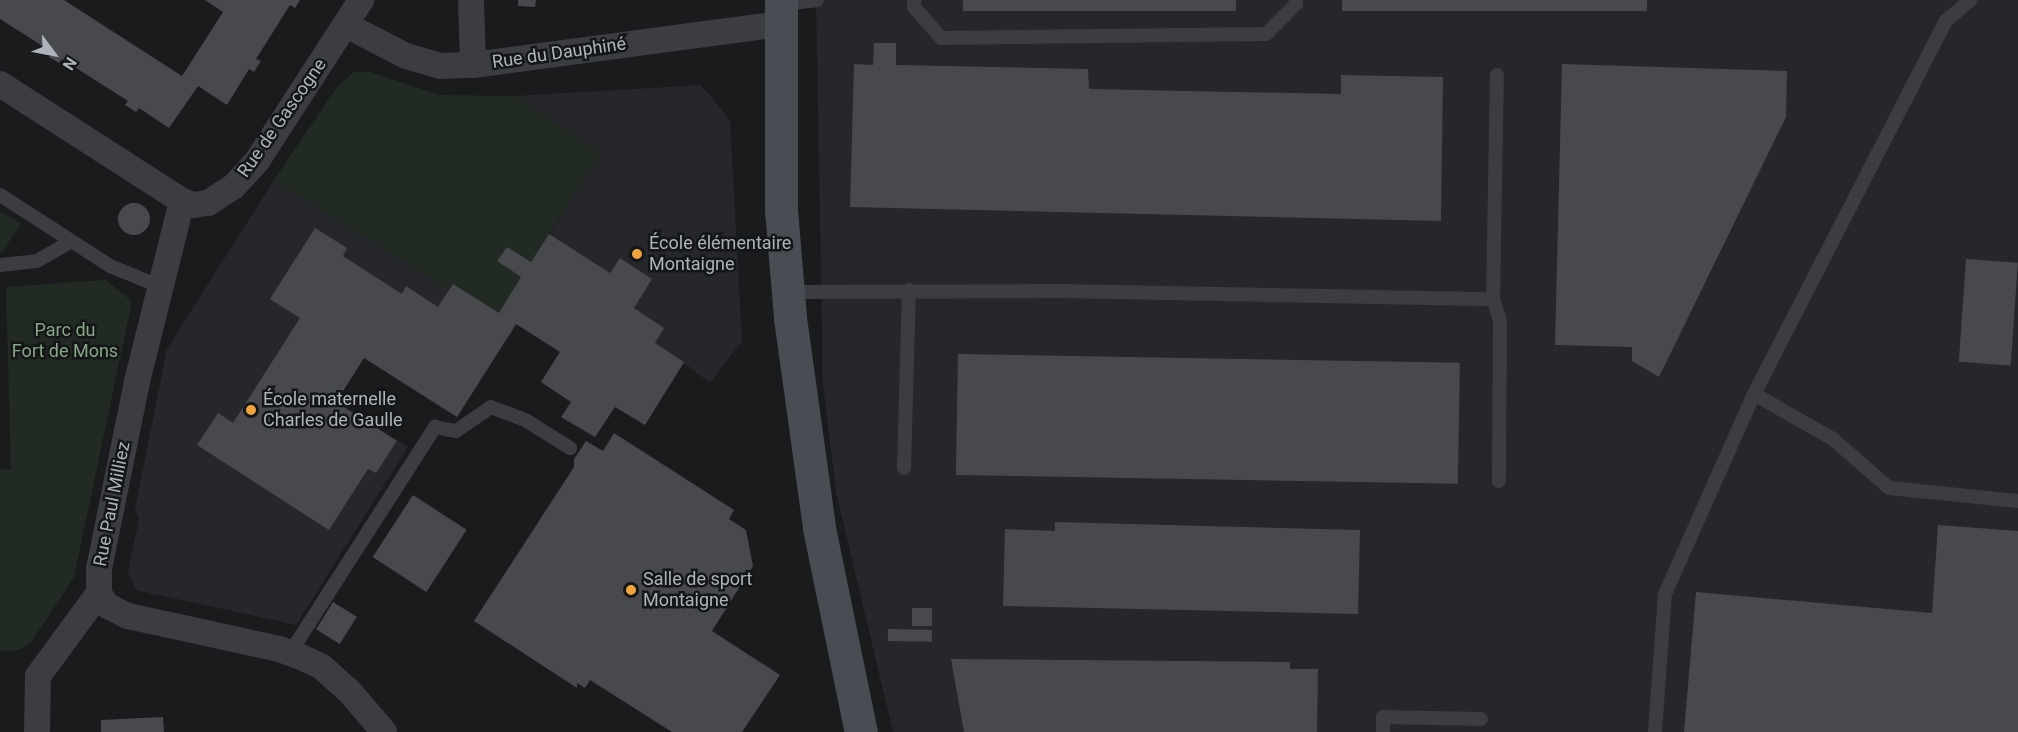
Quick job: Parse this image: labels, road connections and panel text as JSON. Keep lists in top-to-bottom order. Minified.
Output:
{"streets":{"street":["Rue du Dauphiné","Rue de Gascogne","Rue Paul Milliez"]},"crossings":[["Rue du Dauphiné","Rue de Gascogne"],["Rue de Gascogne","Rue Paul Milliez"]],"parks":["Parc du Fort de Mons"],"places":["École élémentaire Montaigne","École maternelle Charles de Gaulle","Salle de sport Montaigne"],"north":"bottom right"}
